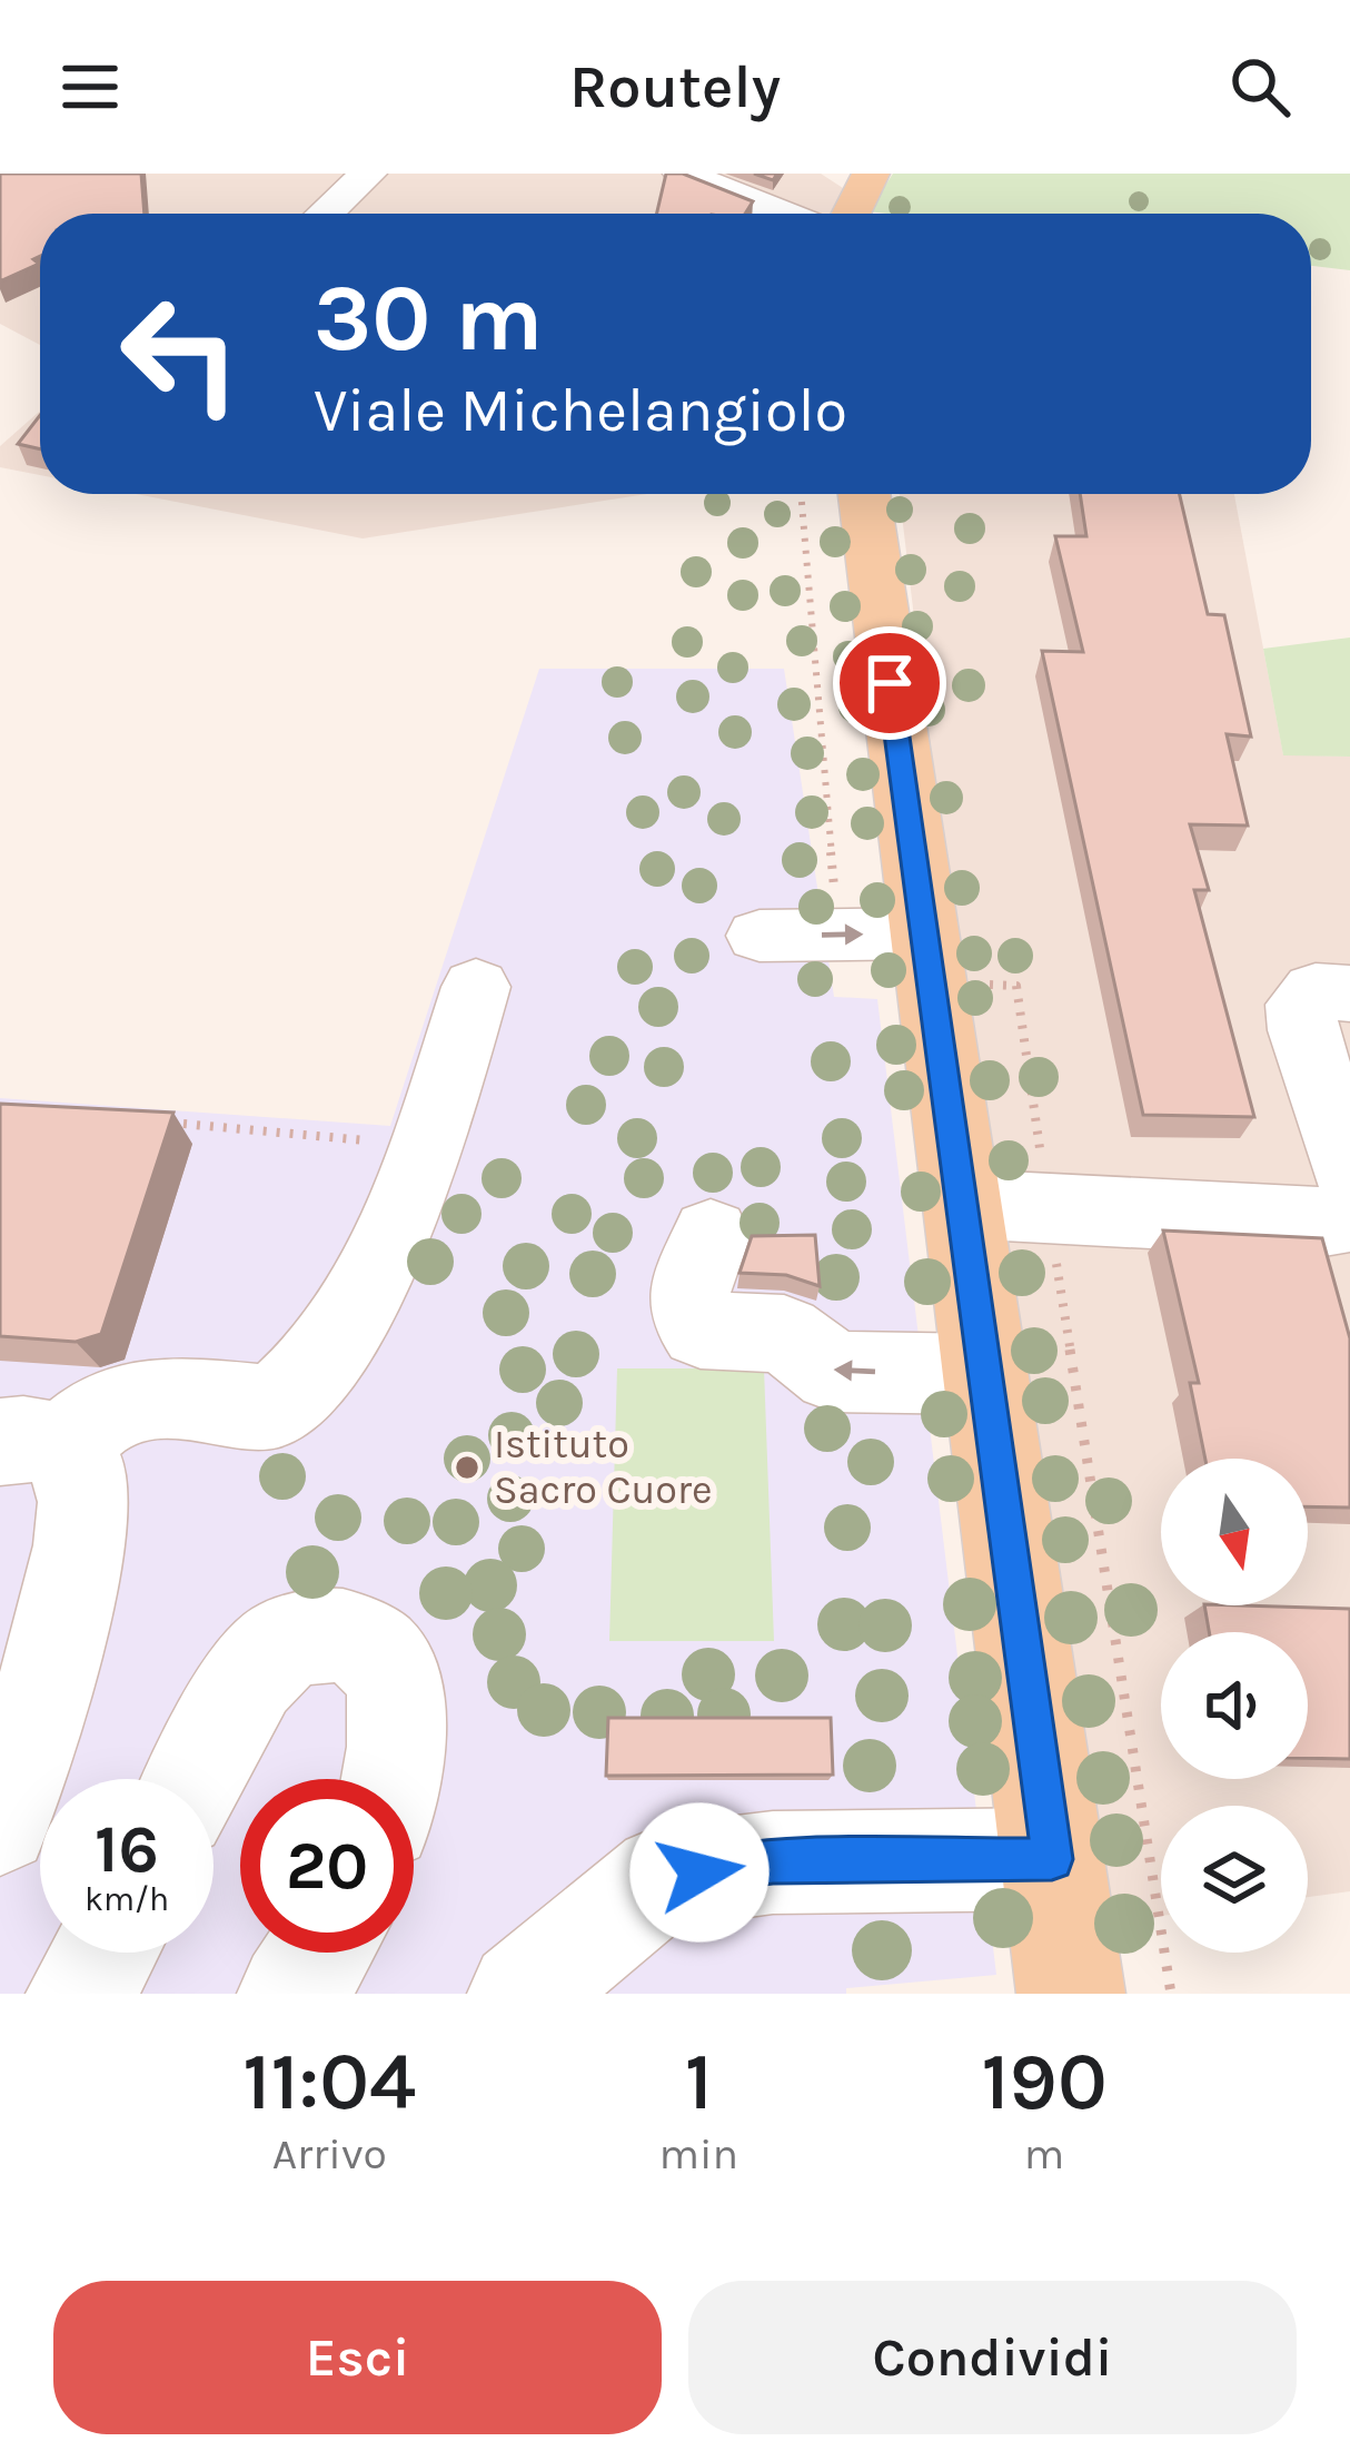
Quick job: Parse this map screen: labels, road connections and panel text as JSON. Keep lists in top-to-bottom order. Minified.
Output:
{"places":["Istituto Sacro Cuore"],"north":"bottom","page":{"header":"Routely","turn":["30 m","Viale Michelangiolo"],"speed":"16 km/h","limit":"20","eta":["11:04","Arrivo","1","min","190","m"],"buttons":["Esci","Condividi"]}}
